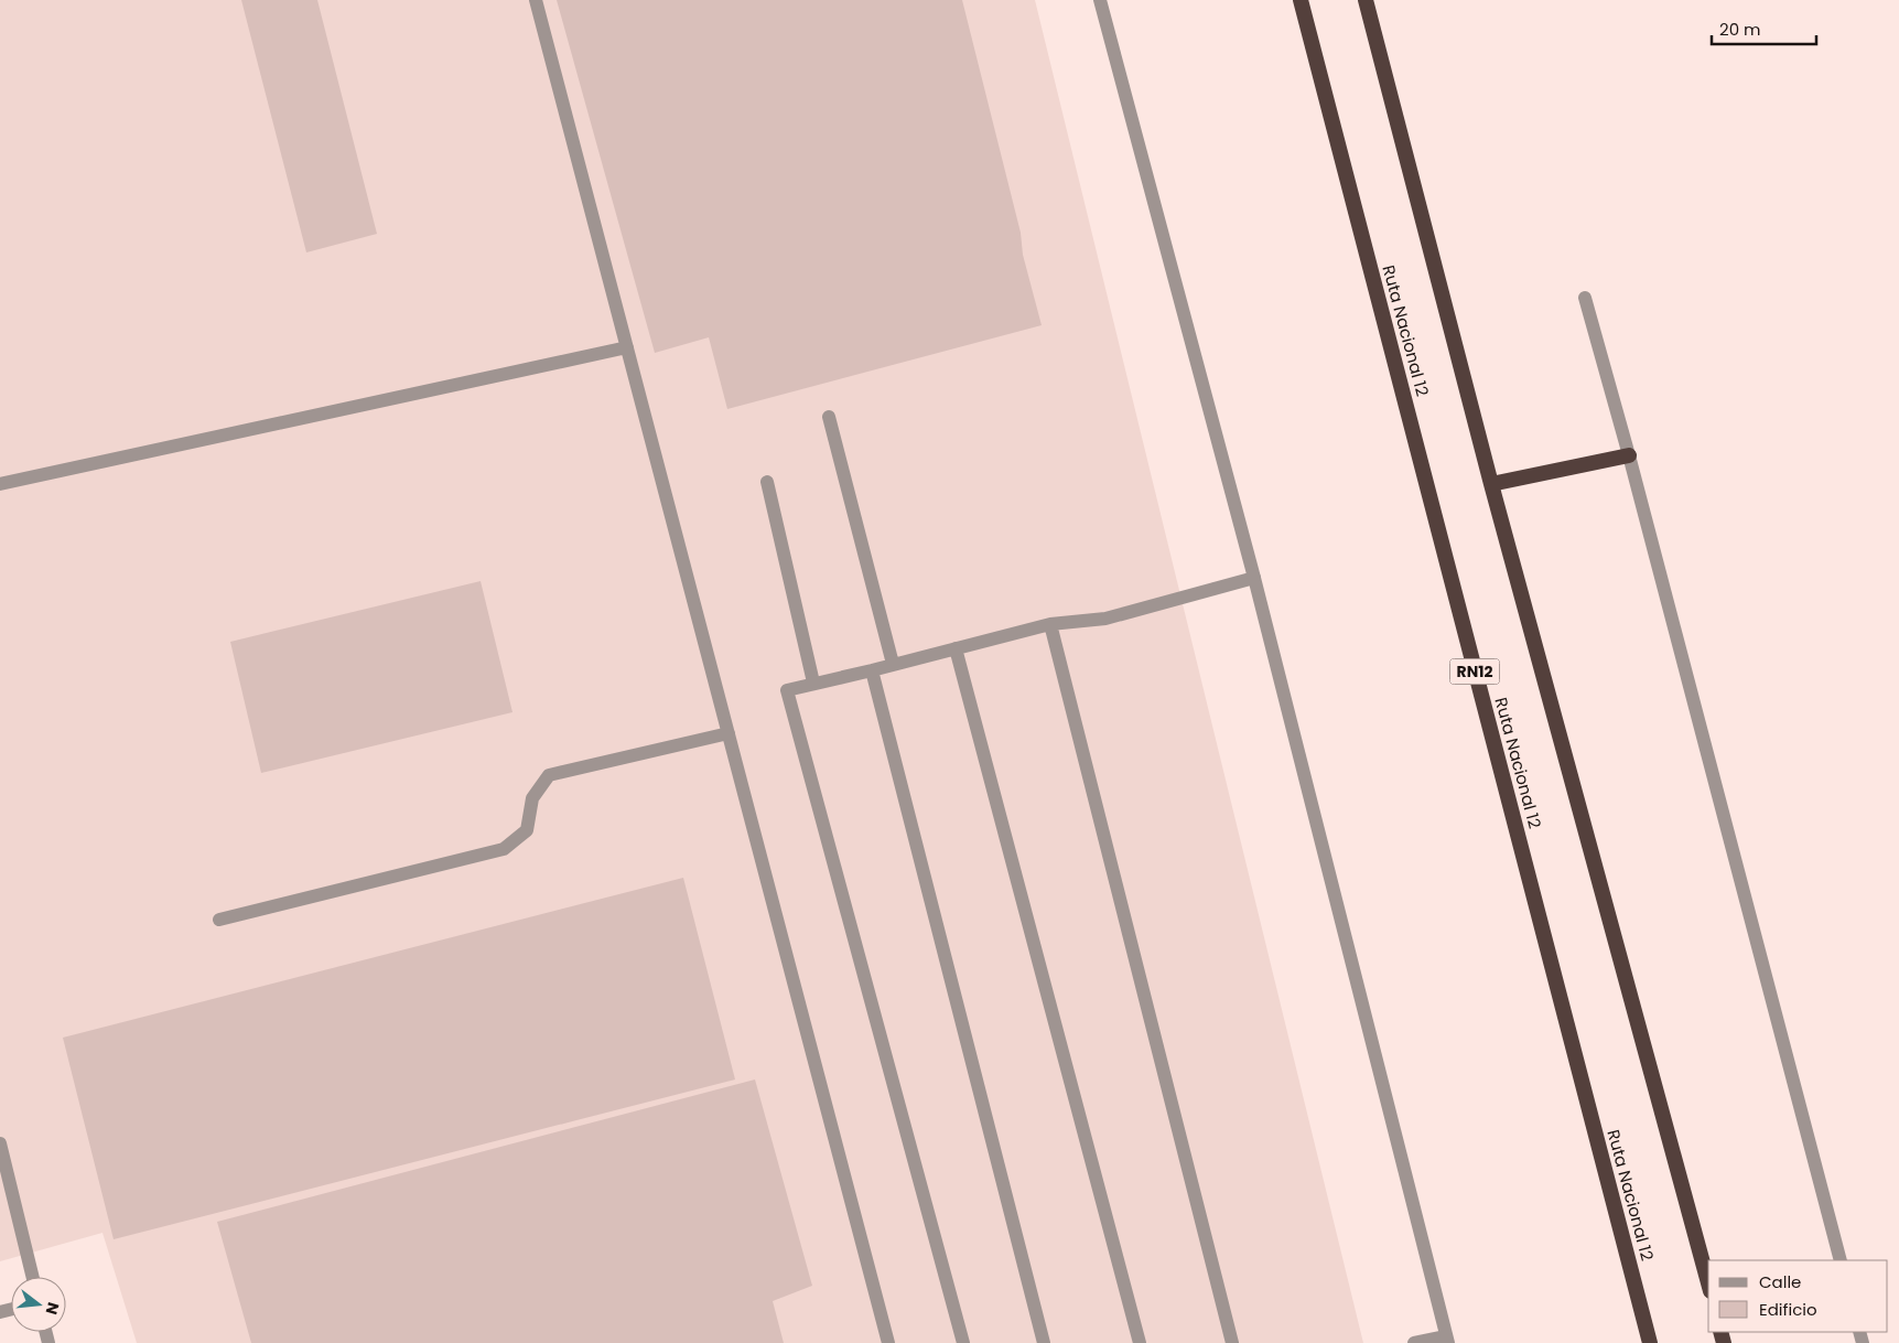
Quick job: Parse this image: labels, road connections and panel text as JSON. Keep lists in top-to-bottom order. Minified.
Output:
{"streets":{"highway":["Ruta Nacional 12","RN12"]},"legend":["Calle","Edificio"],"scale_bar":"20 m","north":"right"}
